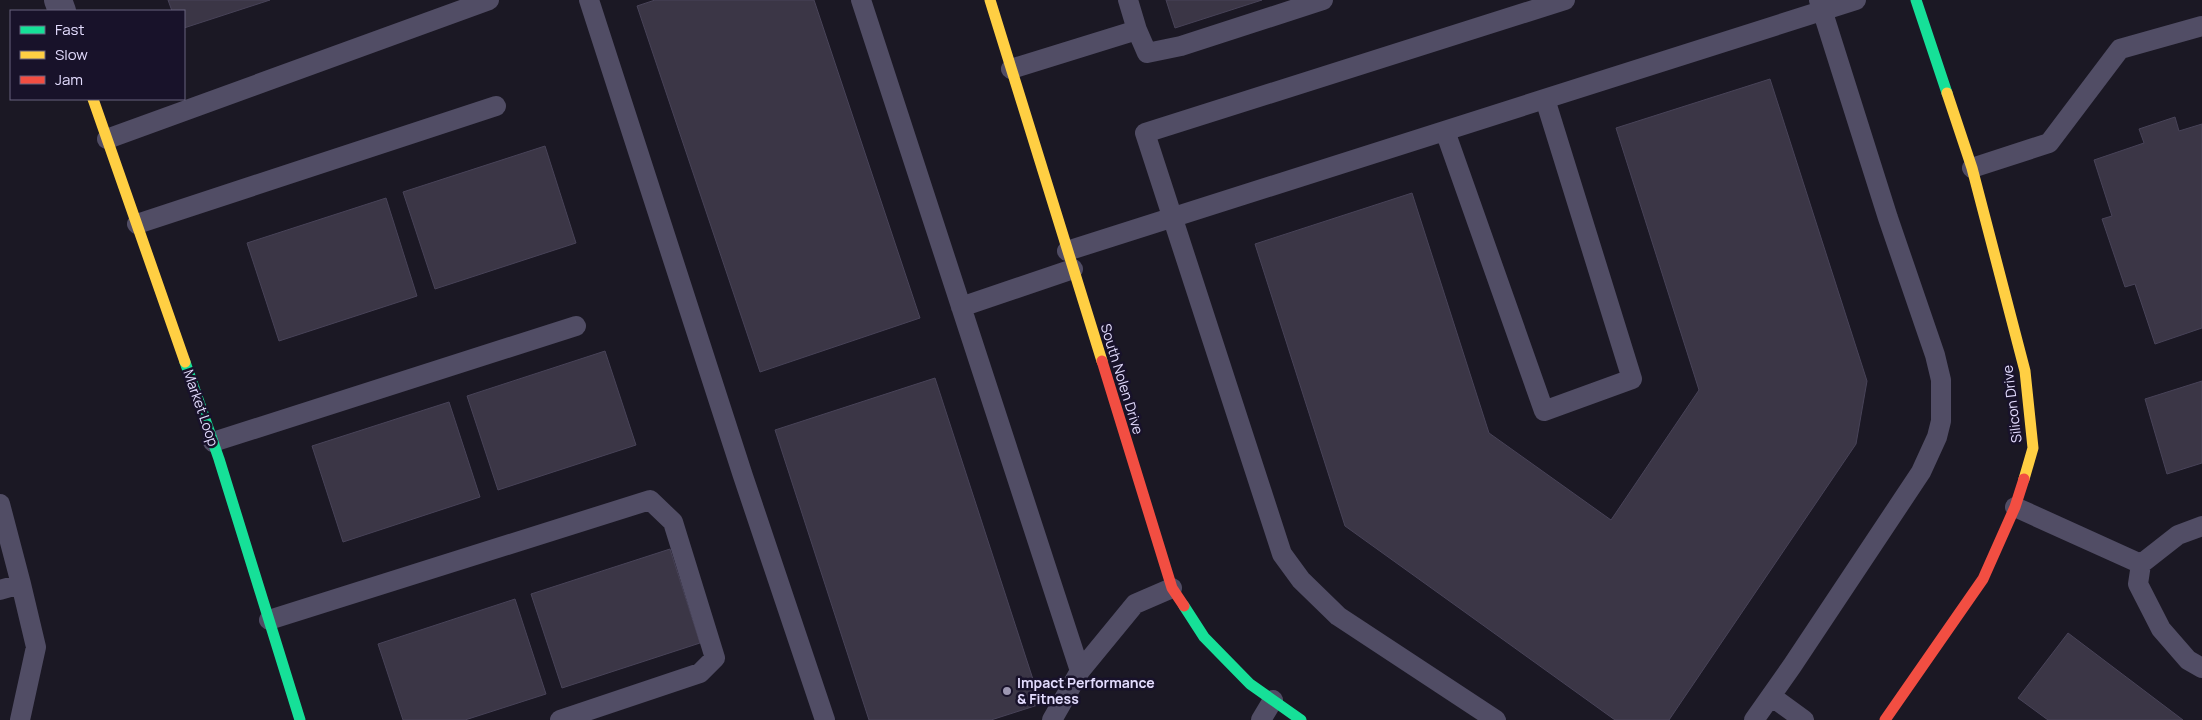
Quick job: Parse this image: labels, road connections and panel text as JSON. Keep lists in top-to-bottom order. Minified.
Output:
{"streets":{"street":["South Nolen Drive","Silicon Drive","Market Loop"]},"places":["Impact Performance & Fitness"],"legend":["Fast","Slow","Jam"]}
